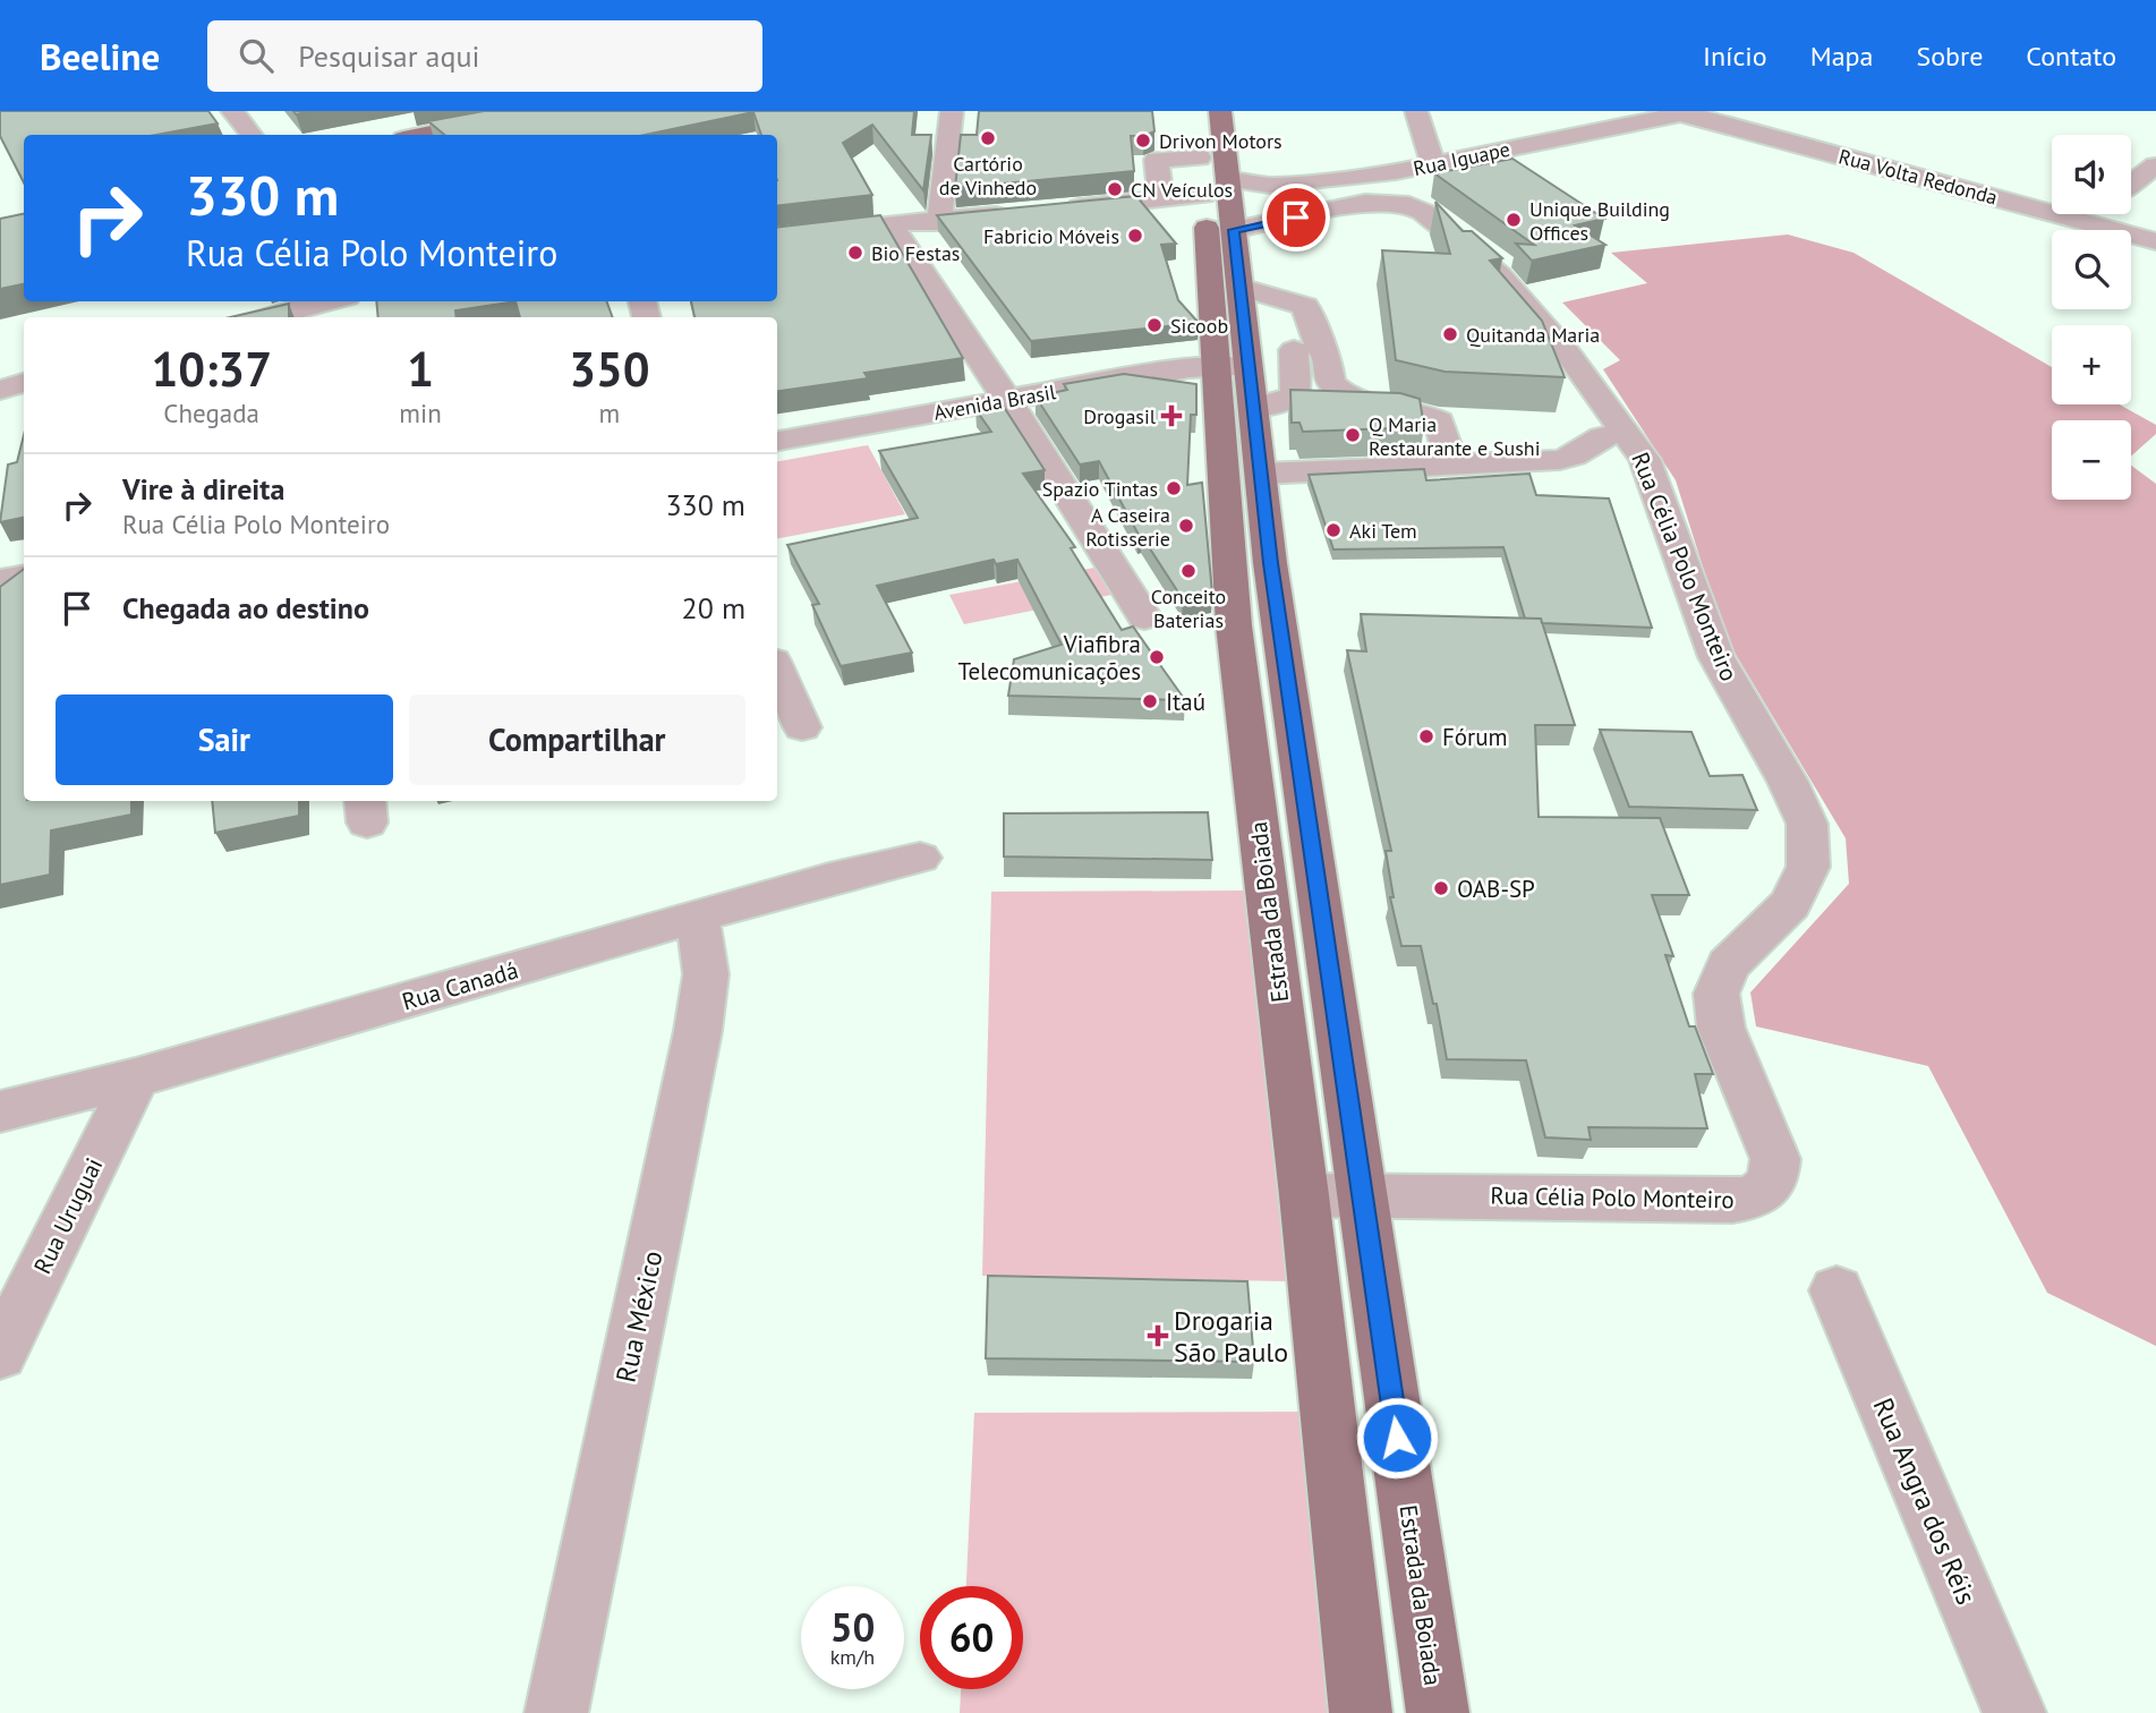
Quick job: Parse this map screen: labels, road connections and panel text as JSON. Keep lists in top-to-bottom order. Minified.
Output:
{"streets":{"main road":["Estrada da Boiada"],"street":["Rua Iguape","Rua Volta Redonda","Avenida Brasil","Rua Célia Polo Monteiro","Rua Canadá","Rua Uruguai","Rua México","Rua Angra dos Réis"]},"crossings":[["Rua Iguape","Rua Volta Redonda"],["Rua Iguape","Rua Célia Polo Monteiro"],["Avenida Brasil","Estrada da Boiada"],["Rua Célia Polo Monteiro","Estrada da Boiada"],["Rua Canadá","Rua Uruguai"],["Rua Canadá","Rua México"]],"places":{"other":["Cartório de Vinhedo","Drivon Motors","CN Veículos","Unique Building Offices","Fabricio Móveis","Bio Festas","Sicoob","Quitanda Maria","Q Maria Restaurante e Sushi","Spazio Tintas","A Caseira Rotisserie","Aki Tem","Conceito Baterias","Viafibra Telecomunicações","Itaú","Fórum","OAB-SP"],"health":["Drogasil","Drogaria São Paulo"]},"page":{"header":"Beeline","search":"Pesquisar aqui","nav":["Início","Mapa","Sobre","Contato"],"map_buttons":["+","−"],"turn":["330 m","Rua Célia Polo Monteiro"],"eta":["10:37","Chegada","1","min","350","m"],"list":[{"name":"Vire à direita","note":"Rua Célia Polo Monteiro","value":"330 m"},{"name":"Chegada ao destino","value":"20 m"}],"buttons":["Sair","Compartilhar"],"speed":"50 km/h","limit":"60"}}
